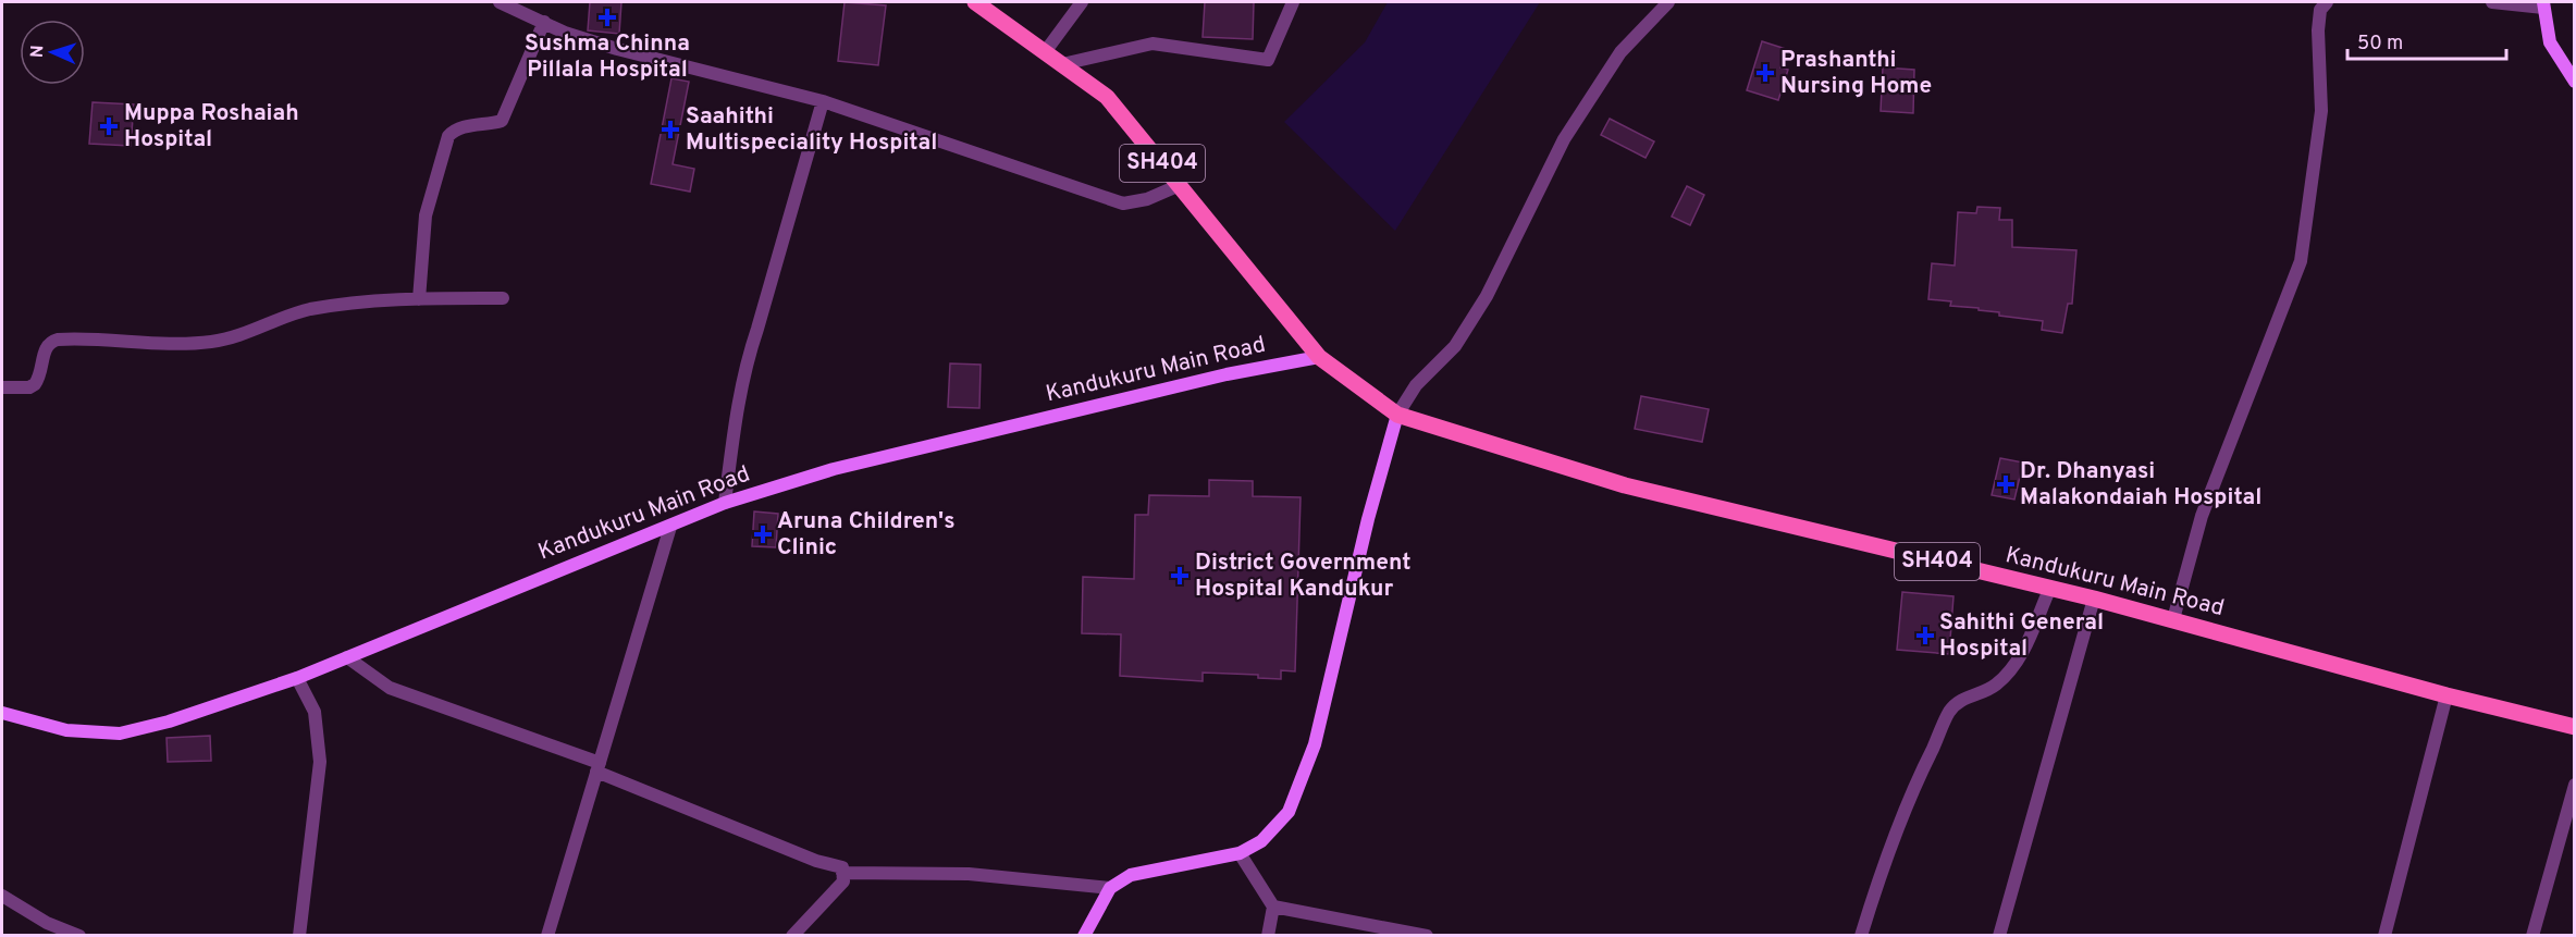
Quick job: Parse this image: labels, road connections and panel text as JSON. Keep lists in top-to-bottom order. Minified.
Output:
{"streets":{"main road":["SH404","Kandukuru Main Road"]},"places":{"health":["Sushma Chinna Pillala Hospital","Prashanthi Nursing Home","Muppa Roshaiah Hospital","Saahithi Multispeciality Hospital","Dr. Dhanyasi Malakondaiah Hospital","Aruna Children's Clinic","District Government Hospital Kandukur","Sahithi General Hospital"]},"scale_bar":"50 m","north":"left"}
